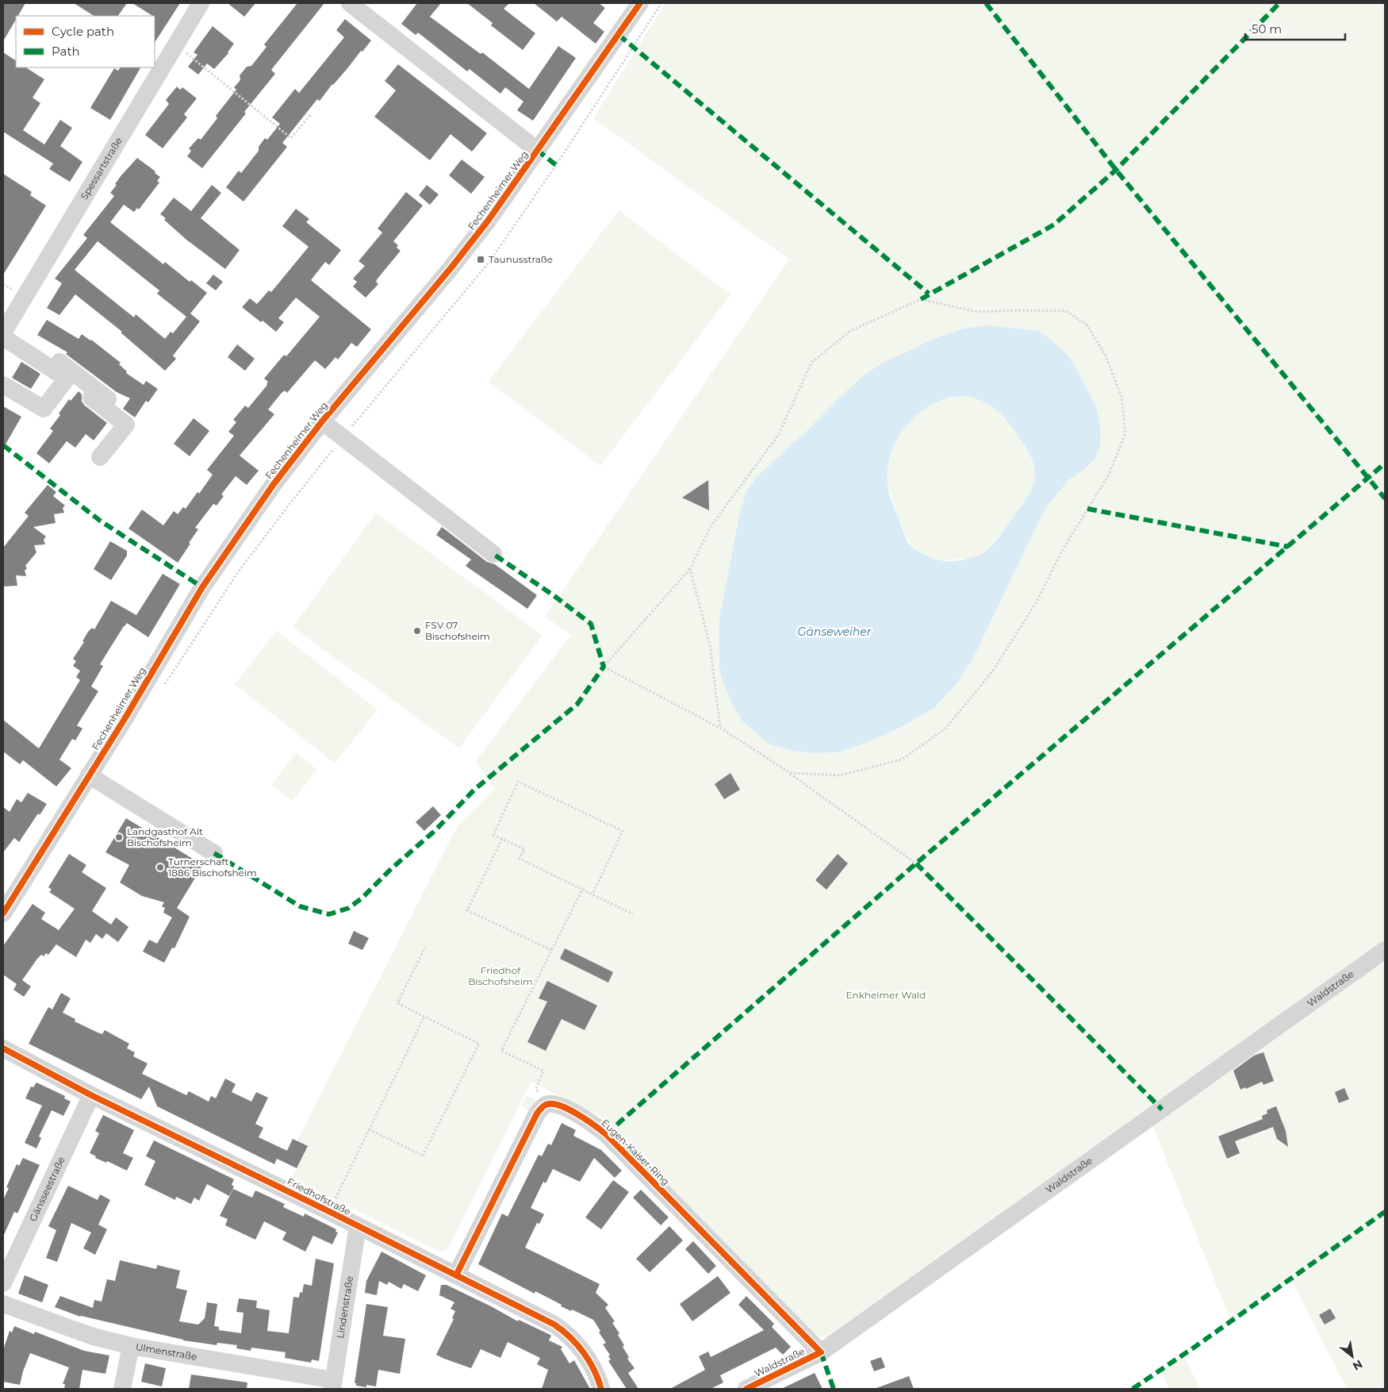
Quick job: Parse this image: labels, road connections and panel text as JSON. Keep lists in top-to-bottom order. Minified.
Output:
{"streets":{"street":["Spessartstraße","Fechenheimer Weg","Waldstraße","Eugen-Kaiser-Ring","Gänsseestraße","Friedhofstraße","Lindenstraße","Ulmenstraße"]},"crossings":[["Waldstraße","Eugen-Kaiser-Ring"],["Gänsseestraße","Friedhofstraße"],["Friedhofstraße","Lindenstraße"],["Lindenstraße","Ulmenstraße"]],"water":["Gänseweiher"],"parks":["Friedhof Bischofsheim","Enkheimer Wald"],"places":{"transit":["Taunusstraße"],"other":["FSV 07 Bischofsheim","Landgasthof Alt Bischofsheim","Turnerschaft 1886 Bischofsheim"]},"legend":["Cycle path","Path"],"scale_bar":"50 m","north":"bottom right"}
